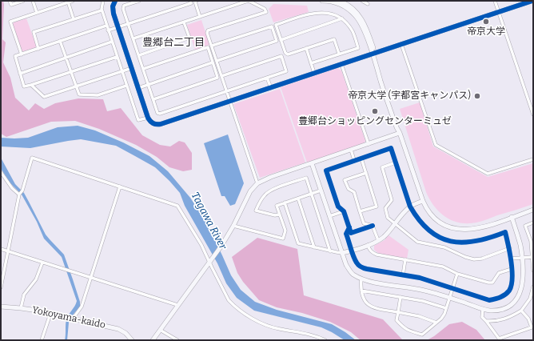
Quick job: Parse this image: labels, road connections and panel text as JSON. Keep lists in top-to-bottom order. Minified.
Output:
{"streets":{"street":["Yokoyama-kaido"]},"districts":["豊郷台二丁目"],"water":["Tagawa River"],"places":["帝京大学","帝京大学 (宇都宮キャンパス)","豊郷台ショッピングセンターミュゼ"]}
